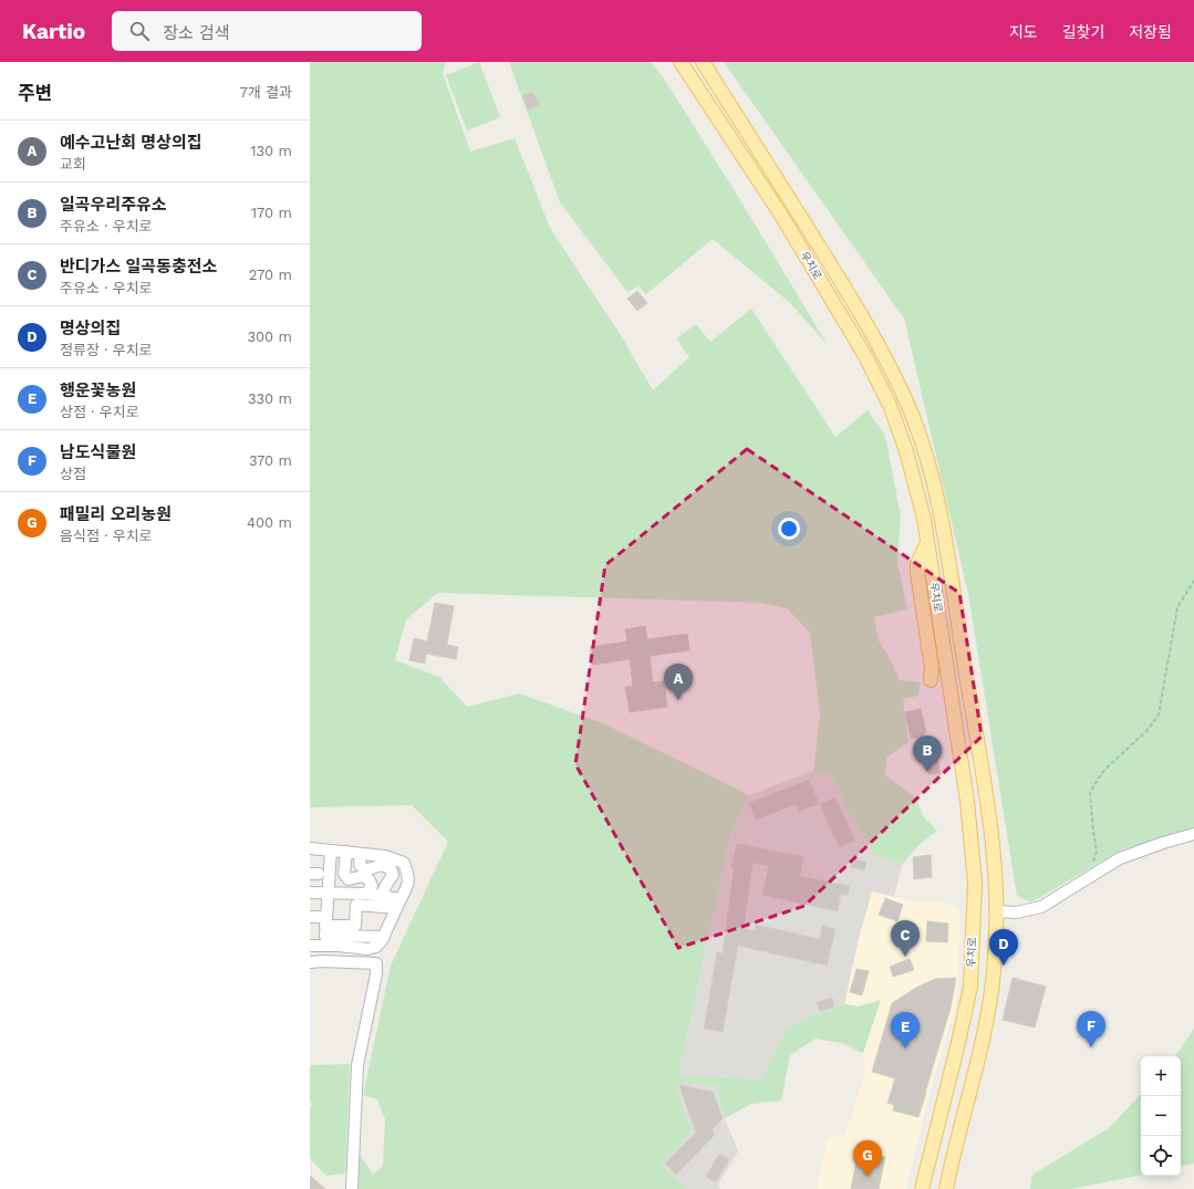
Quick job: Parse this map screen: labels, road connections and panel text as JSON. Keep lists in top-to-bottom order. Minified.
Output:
{"streets":{"main road":["우치로"]},"page":{"header":"Kartio","search":"장소 검색","nav":["지도","길찾기","저장됨"],"heading":["주변","7개 결과"],"list":[{"mark":"A","name":"예수고난회 명상의집","note":"교회","value":"130 m"},{"mark":"B","name":"일곡우리주유소","note":"주유소 · 우치로","value":"170 m"},{"mark":"C","name":"반디가스 일곡동충전소","note":"주유소 · 우치로","value":"270 m"},{"mark":"D","name":"명상의집","note":"정류장 · 우치로","value":"300 m"},{"mark":"E","name":"행운꽃농원","note":"상점 · 우치로","value":"330 m"},{"mark":"F","name":"남도식물원","note":"상점","value":"370 m"},{"mark":"G","name":"패밀리 오리농원","note":"음식점 · 우치로","value":"400 m"}],"pins":["A","B","C","D","F","E","G"],"map_buttons":["+","−"]}}
